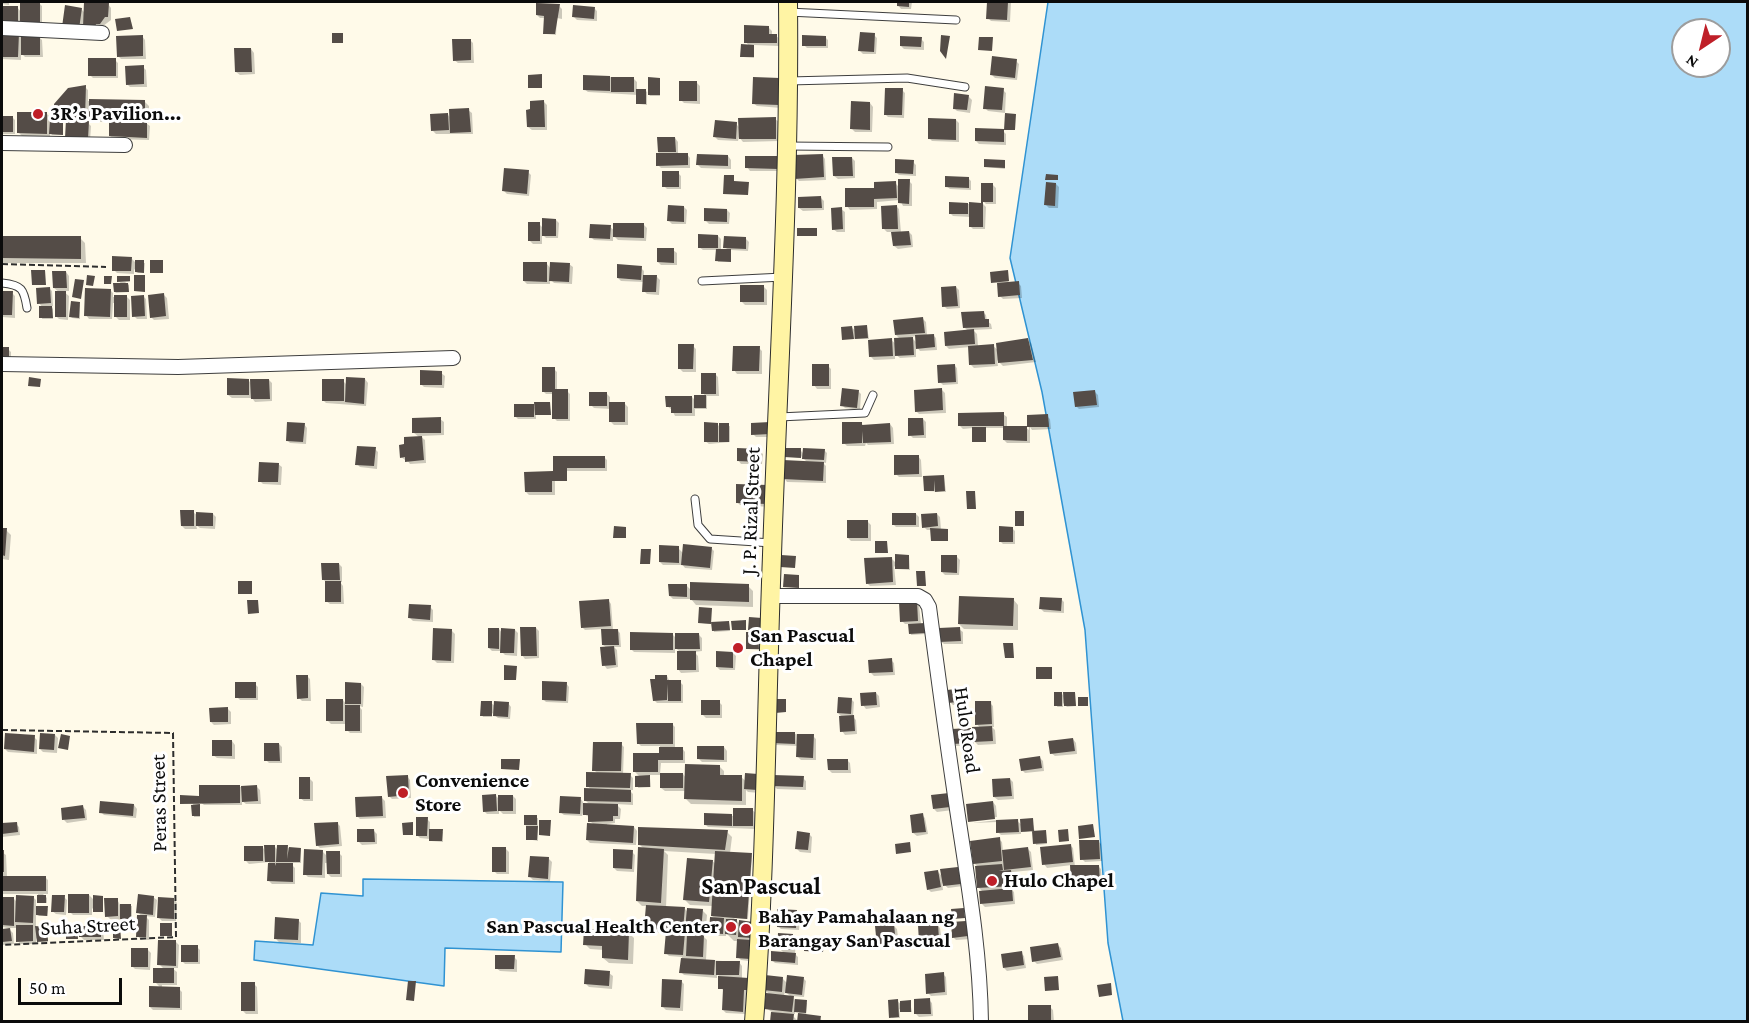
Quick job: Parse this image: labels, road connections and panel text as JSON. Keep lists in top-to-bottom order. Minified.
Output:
{"streets":{"main road":["J. P. Rizal Street"],"street":["Hulo Road"],"path":["Peras Street","Suha Street"]},"crossings":[["J. P. Rizal Street","Hulo Road"],["Peras Street","Suha Street"]],"districts":["San Pascual"],"places":["3R’s Pavilion...","San Pascual Chapel","Convenience Store","Hulo Chapel","San Pascual Health Center","Bahay Pamahalaan ng Barangay San Pascual"],"scale_bar":"50 m","north":"bottom left"}
